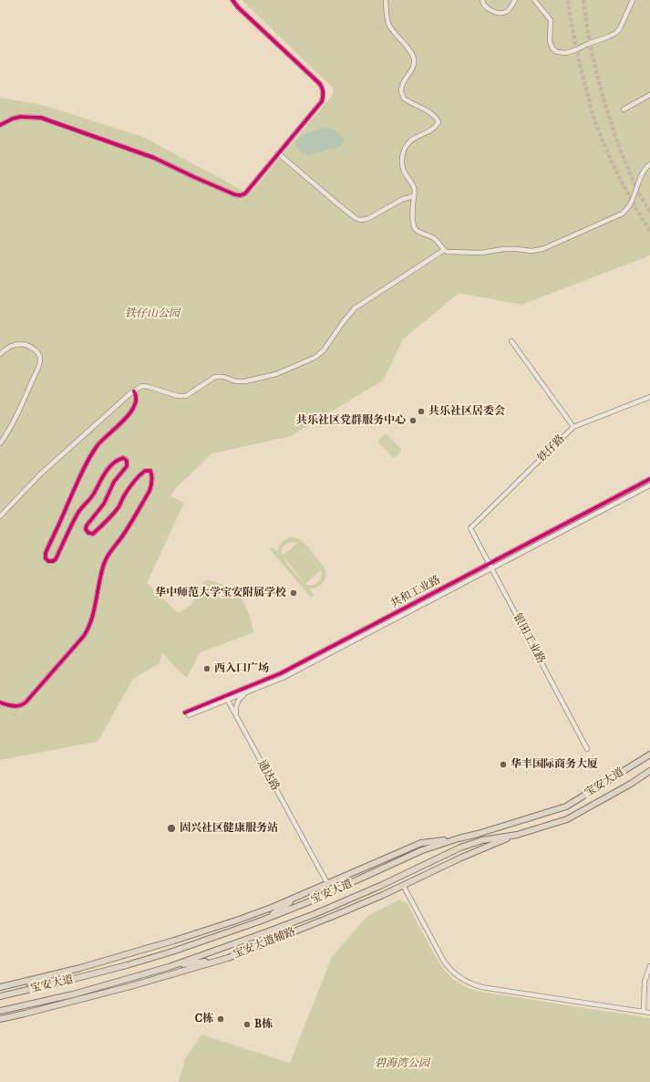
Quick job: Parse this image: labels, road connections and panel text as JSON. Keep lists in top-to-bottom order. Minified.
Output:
{"streets":{"main road":["宝安大道","宝安大道辅路"],"street":["铁仔路","共和工业路","银田工业路","通达路"]},"crossings":[["铁仔路","银田工业路"],["共和工业路","银田工业路"],["共和工业路","通达路"],["宝安大道","宝安大道辅路"]],"parks":["铁仔山公园","碧海湾公园"],"places":["共乐社区居委会","共乐社区党群服务中心","华中师范大学宝安附属学校","西入口广场","华丰国际商务大厦","固兴社区健康服务站","C栋","B栋"]}
